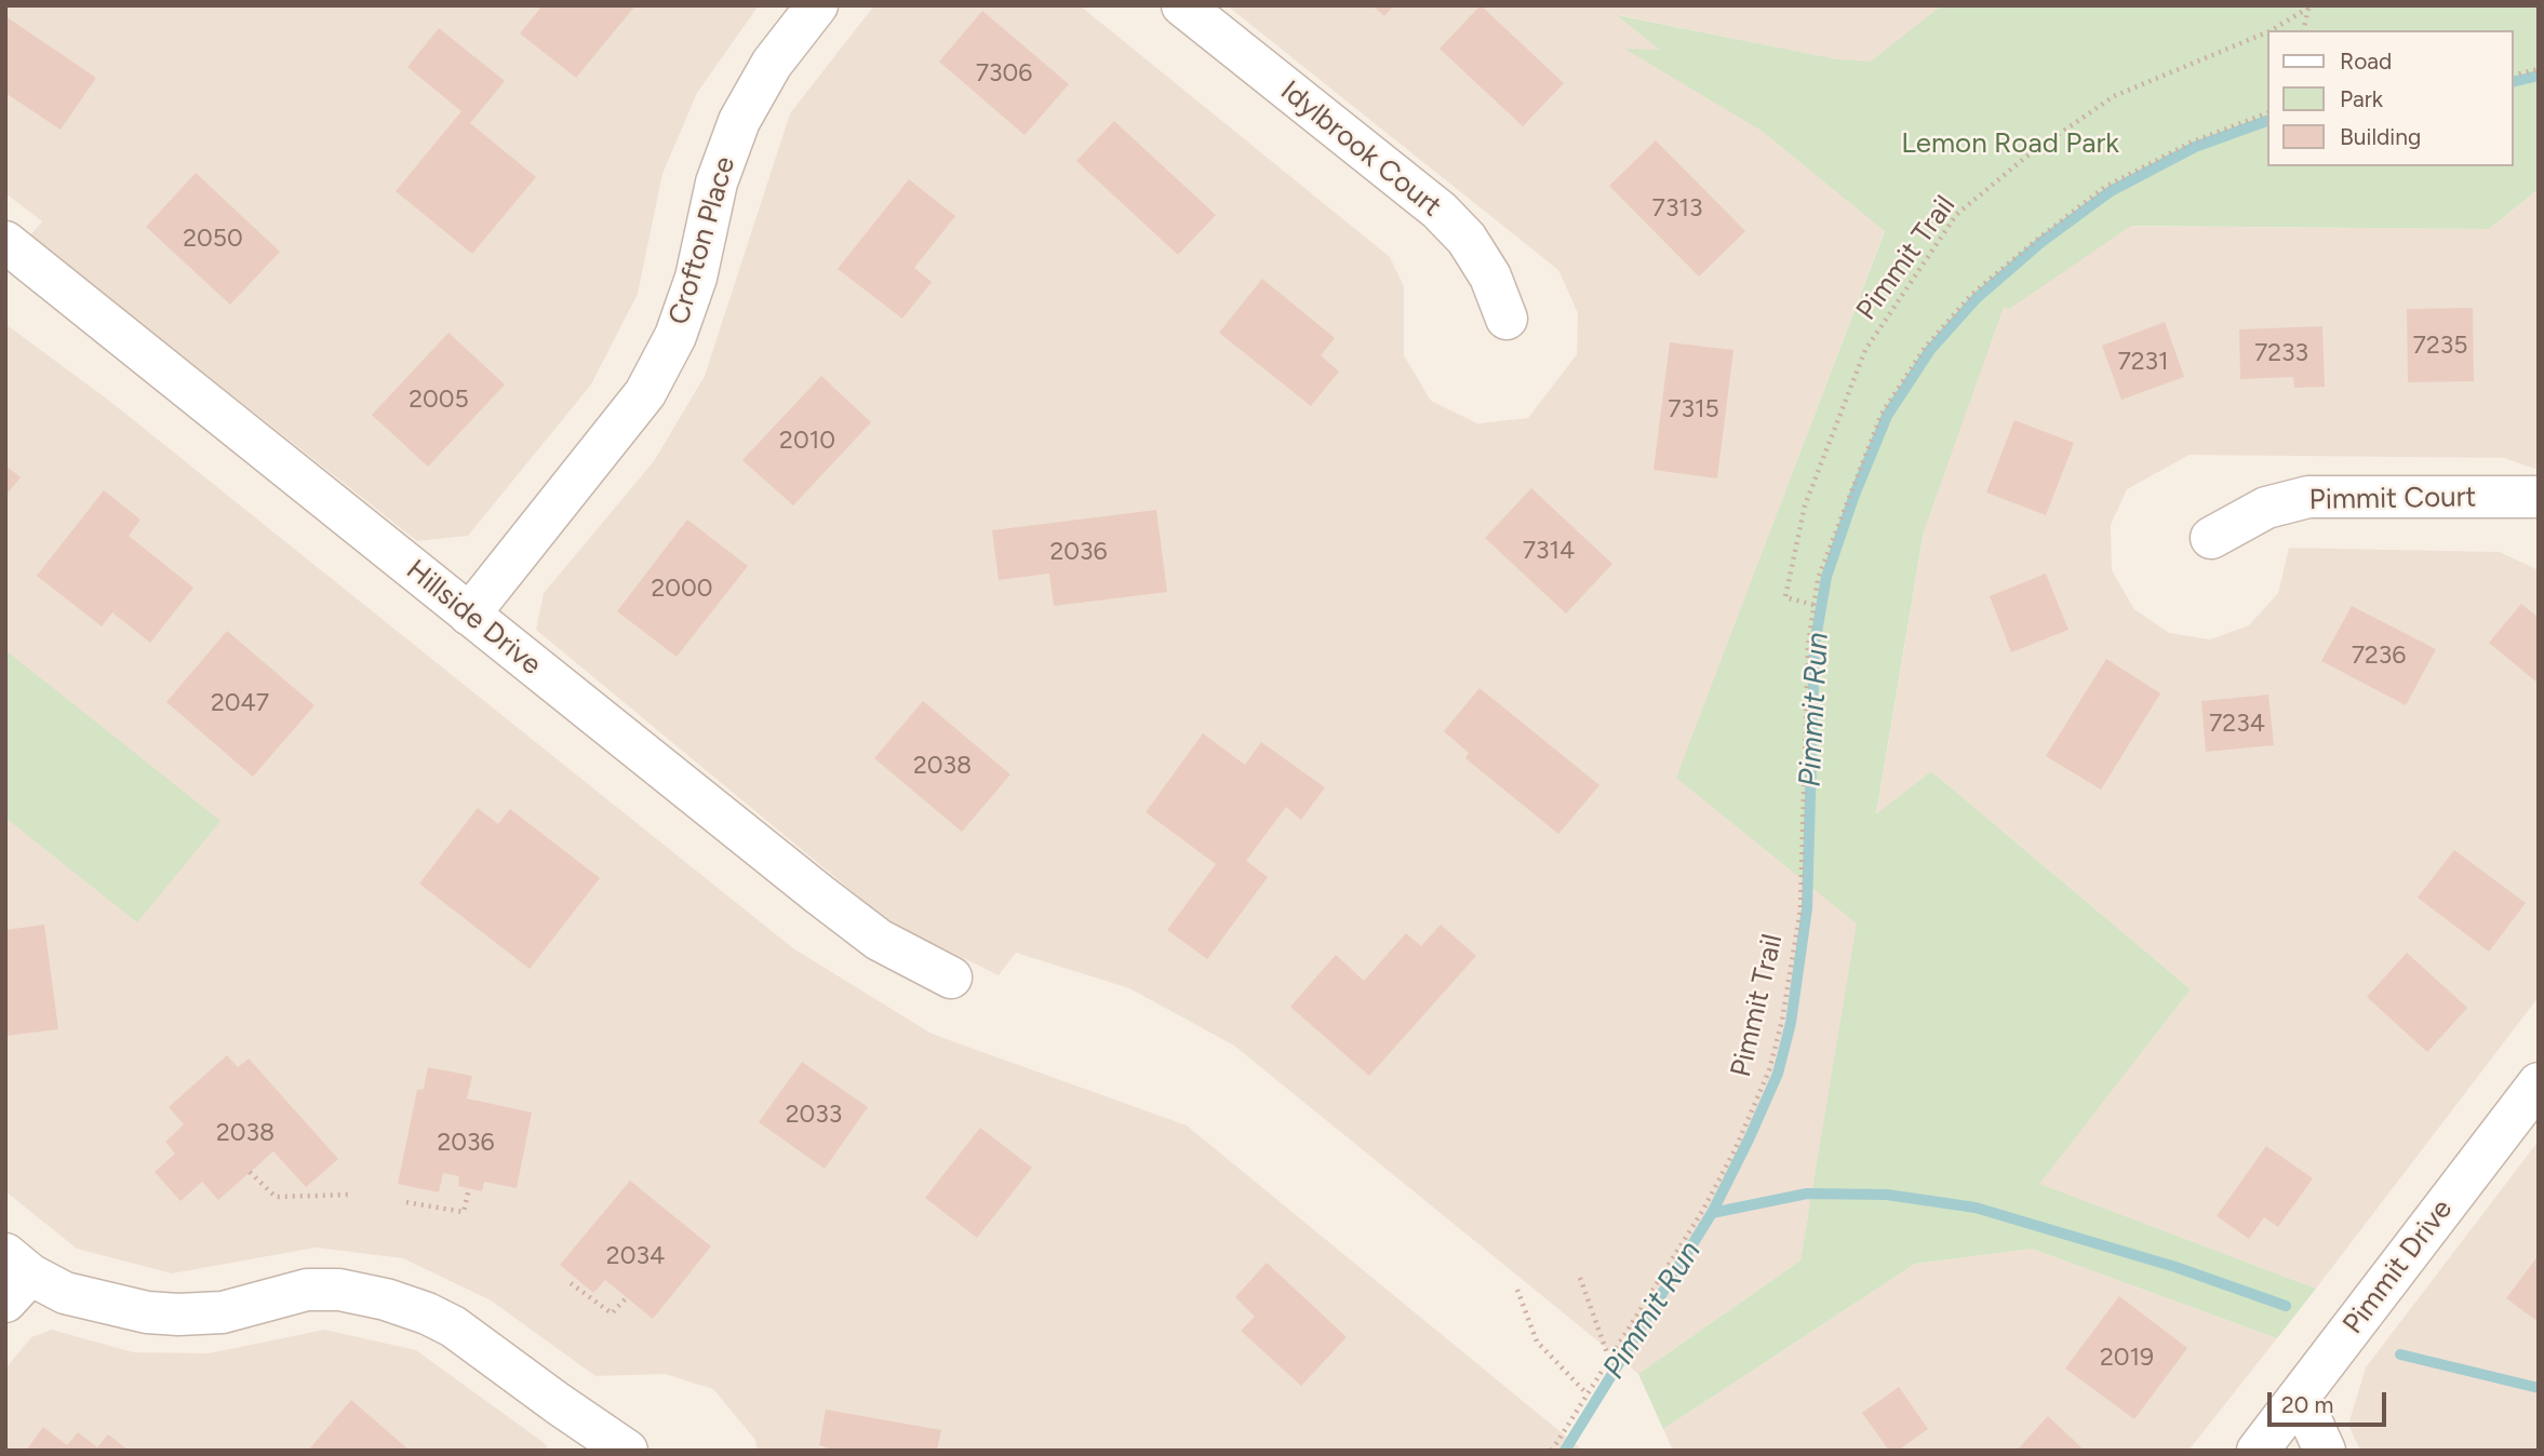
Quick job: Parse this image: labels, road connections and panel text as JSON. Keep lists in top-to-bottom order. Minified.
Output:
{"streets":{"street":["Idylbrook Court","Crofton Place","Pimmit Court","Hillside Drive","Pimmit Drive"],"path":["Pimmit Trail"]},"crossings":[["Crofton Place","Hillside Drive"]],"water":["Pimmit Run"],"parks":["Lemon Road Park"],"house_numbers":["7306","7313","2050","7235","7233","7231","2005","7315","2010","7314","2036","2000","7236","2047","7234","2038","2033","2038","2036","2034","2019"],"legend":["Road","Park","Building"],"scale_bar":"20 m"}
